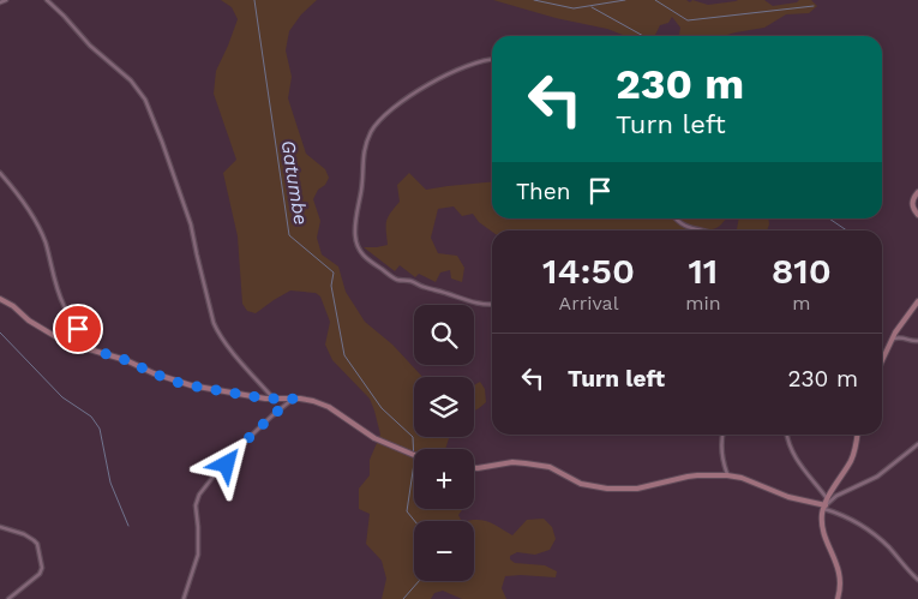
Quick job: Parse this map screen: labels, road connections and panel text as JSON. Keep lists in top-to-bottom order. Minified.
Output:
{"water":["Gatumbe"],"page":{"turn":["230 m","Turn left"],"then":"Then","eta":["14:50","Arrival","11","min","810","m"],"map_buttons":["+","−"],"list":[{"name":"Turn left","value":"230 m"}]}}
